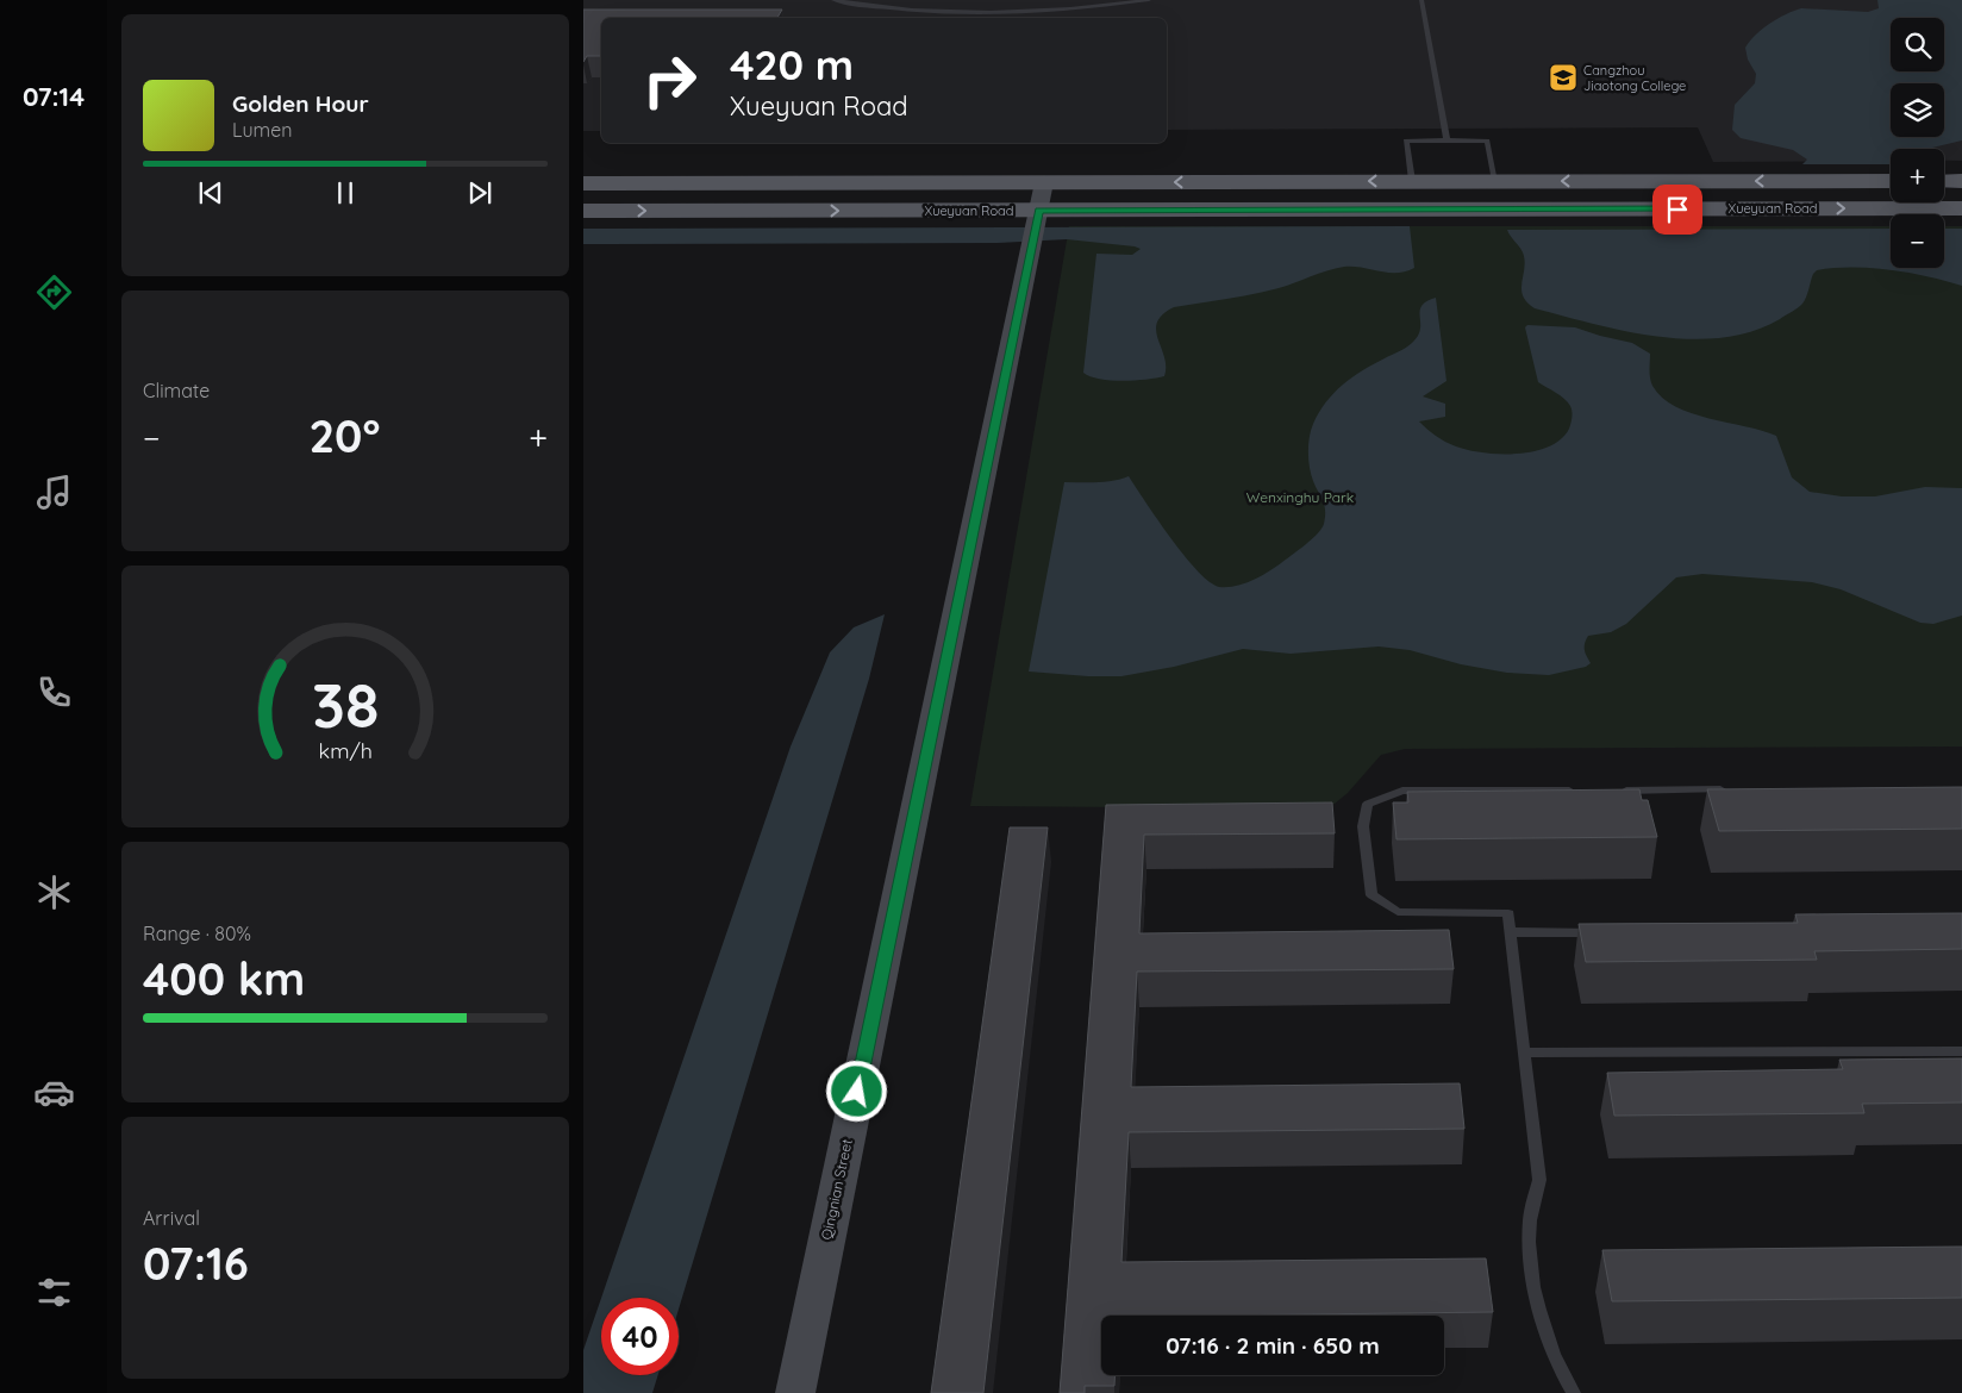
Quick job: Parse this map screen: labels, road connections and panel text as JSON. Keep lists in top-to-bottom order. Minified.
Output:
{"streets":{"main road":["Xueyuan Road"],"street":["Qingnian Street"]},"crossings":[["Xueyuan Road","Qingnian Street"]],"parks":["Wenxinghu Park"],"places":{"school or university":["Cangzhou Jiaotong College"]},"page":{"tabs":"07:14","map_buttons":["+","−"],"turn":["420 m","Xueyuan Road"],"song":["Golden Hour","Lumen"],"tile":["Climate",["Range · 80%","400 km"],["Arrival","07:16"]],"heat":["−","20°","+"],"limit":"40","trip":"07:16 · 2 min · 650 m","gauge":["38","km/h"]}}
